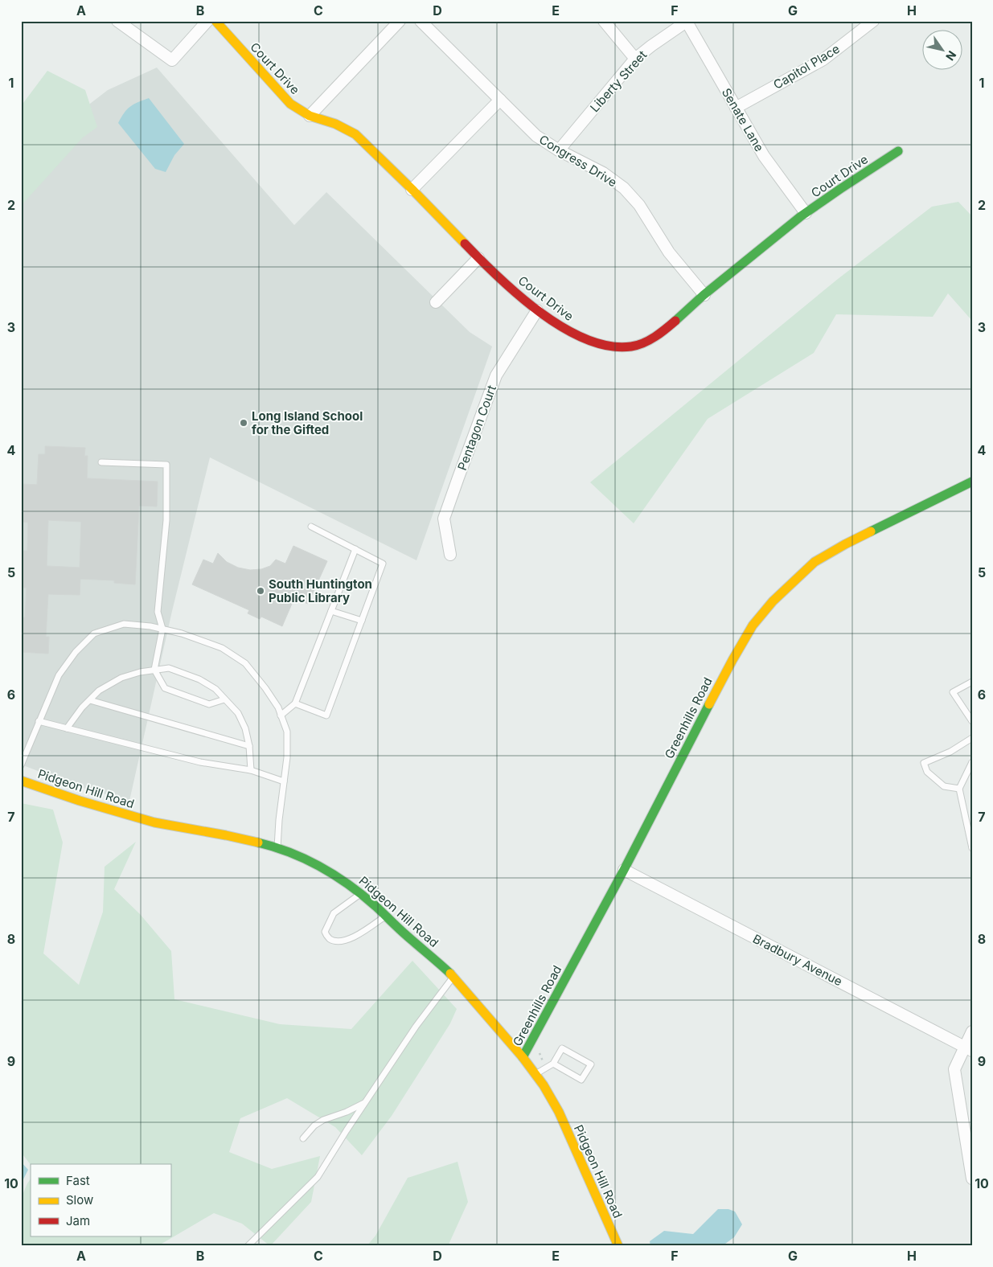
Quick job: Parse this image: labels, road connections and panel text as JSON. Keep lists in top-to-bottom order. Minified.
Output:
{"streets":{"street":["Capitol Place","Court Drive","Liberty Street","Senate Lane","Congress Drive","Pentagon Court","Greenhills Road","Pidgeon Hill Road","Bradbury Avenue"]},"crossings":[["Capitol Place","Senate Lane"],["Court Drive","Senate Lane"],["Court Drive","Congress Drive"],["Court Drive","Pentagon Court"],["Liberty Street","Senate Lane"],["Liberty Street","Congress Drive"],["Greenhills Road","Pidgeon Hill Road"],["Greenhills Road","Bradbury Avenue"]],"places":["Long Island School for the Gifted","South Huntington Public Library"],"legend":["Fast","Slow","Jam"],"north":"bottom right","grid":{"columns":["A","B","C","D","E","F","G","H"],"rows":["1","2","3","4","5","6","7","8","9","10"]}}
